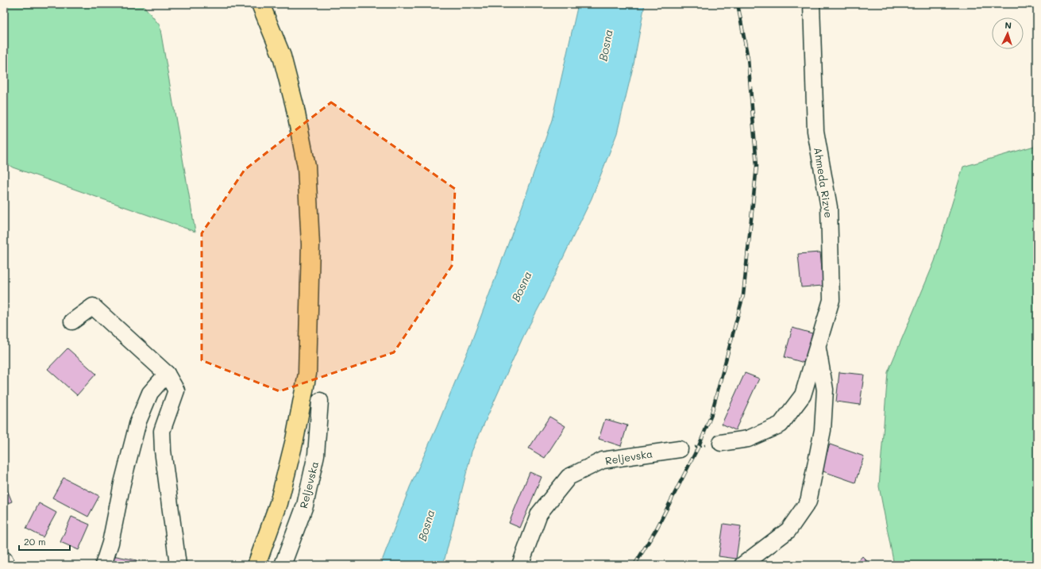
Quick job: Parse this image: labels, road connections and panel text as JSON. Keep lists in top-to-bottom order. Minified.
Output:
{"streets":{"street":["Ahmeda Rizve","Reljevska"]},"water":["Bosna"],"scale_bar":"20 m","north":"top"}
